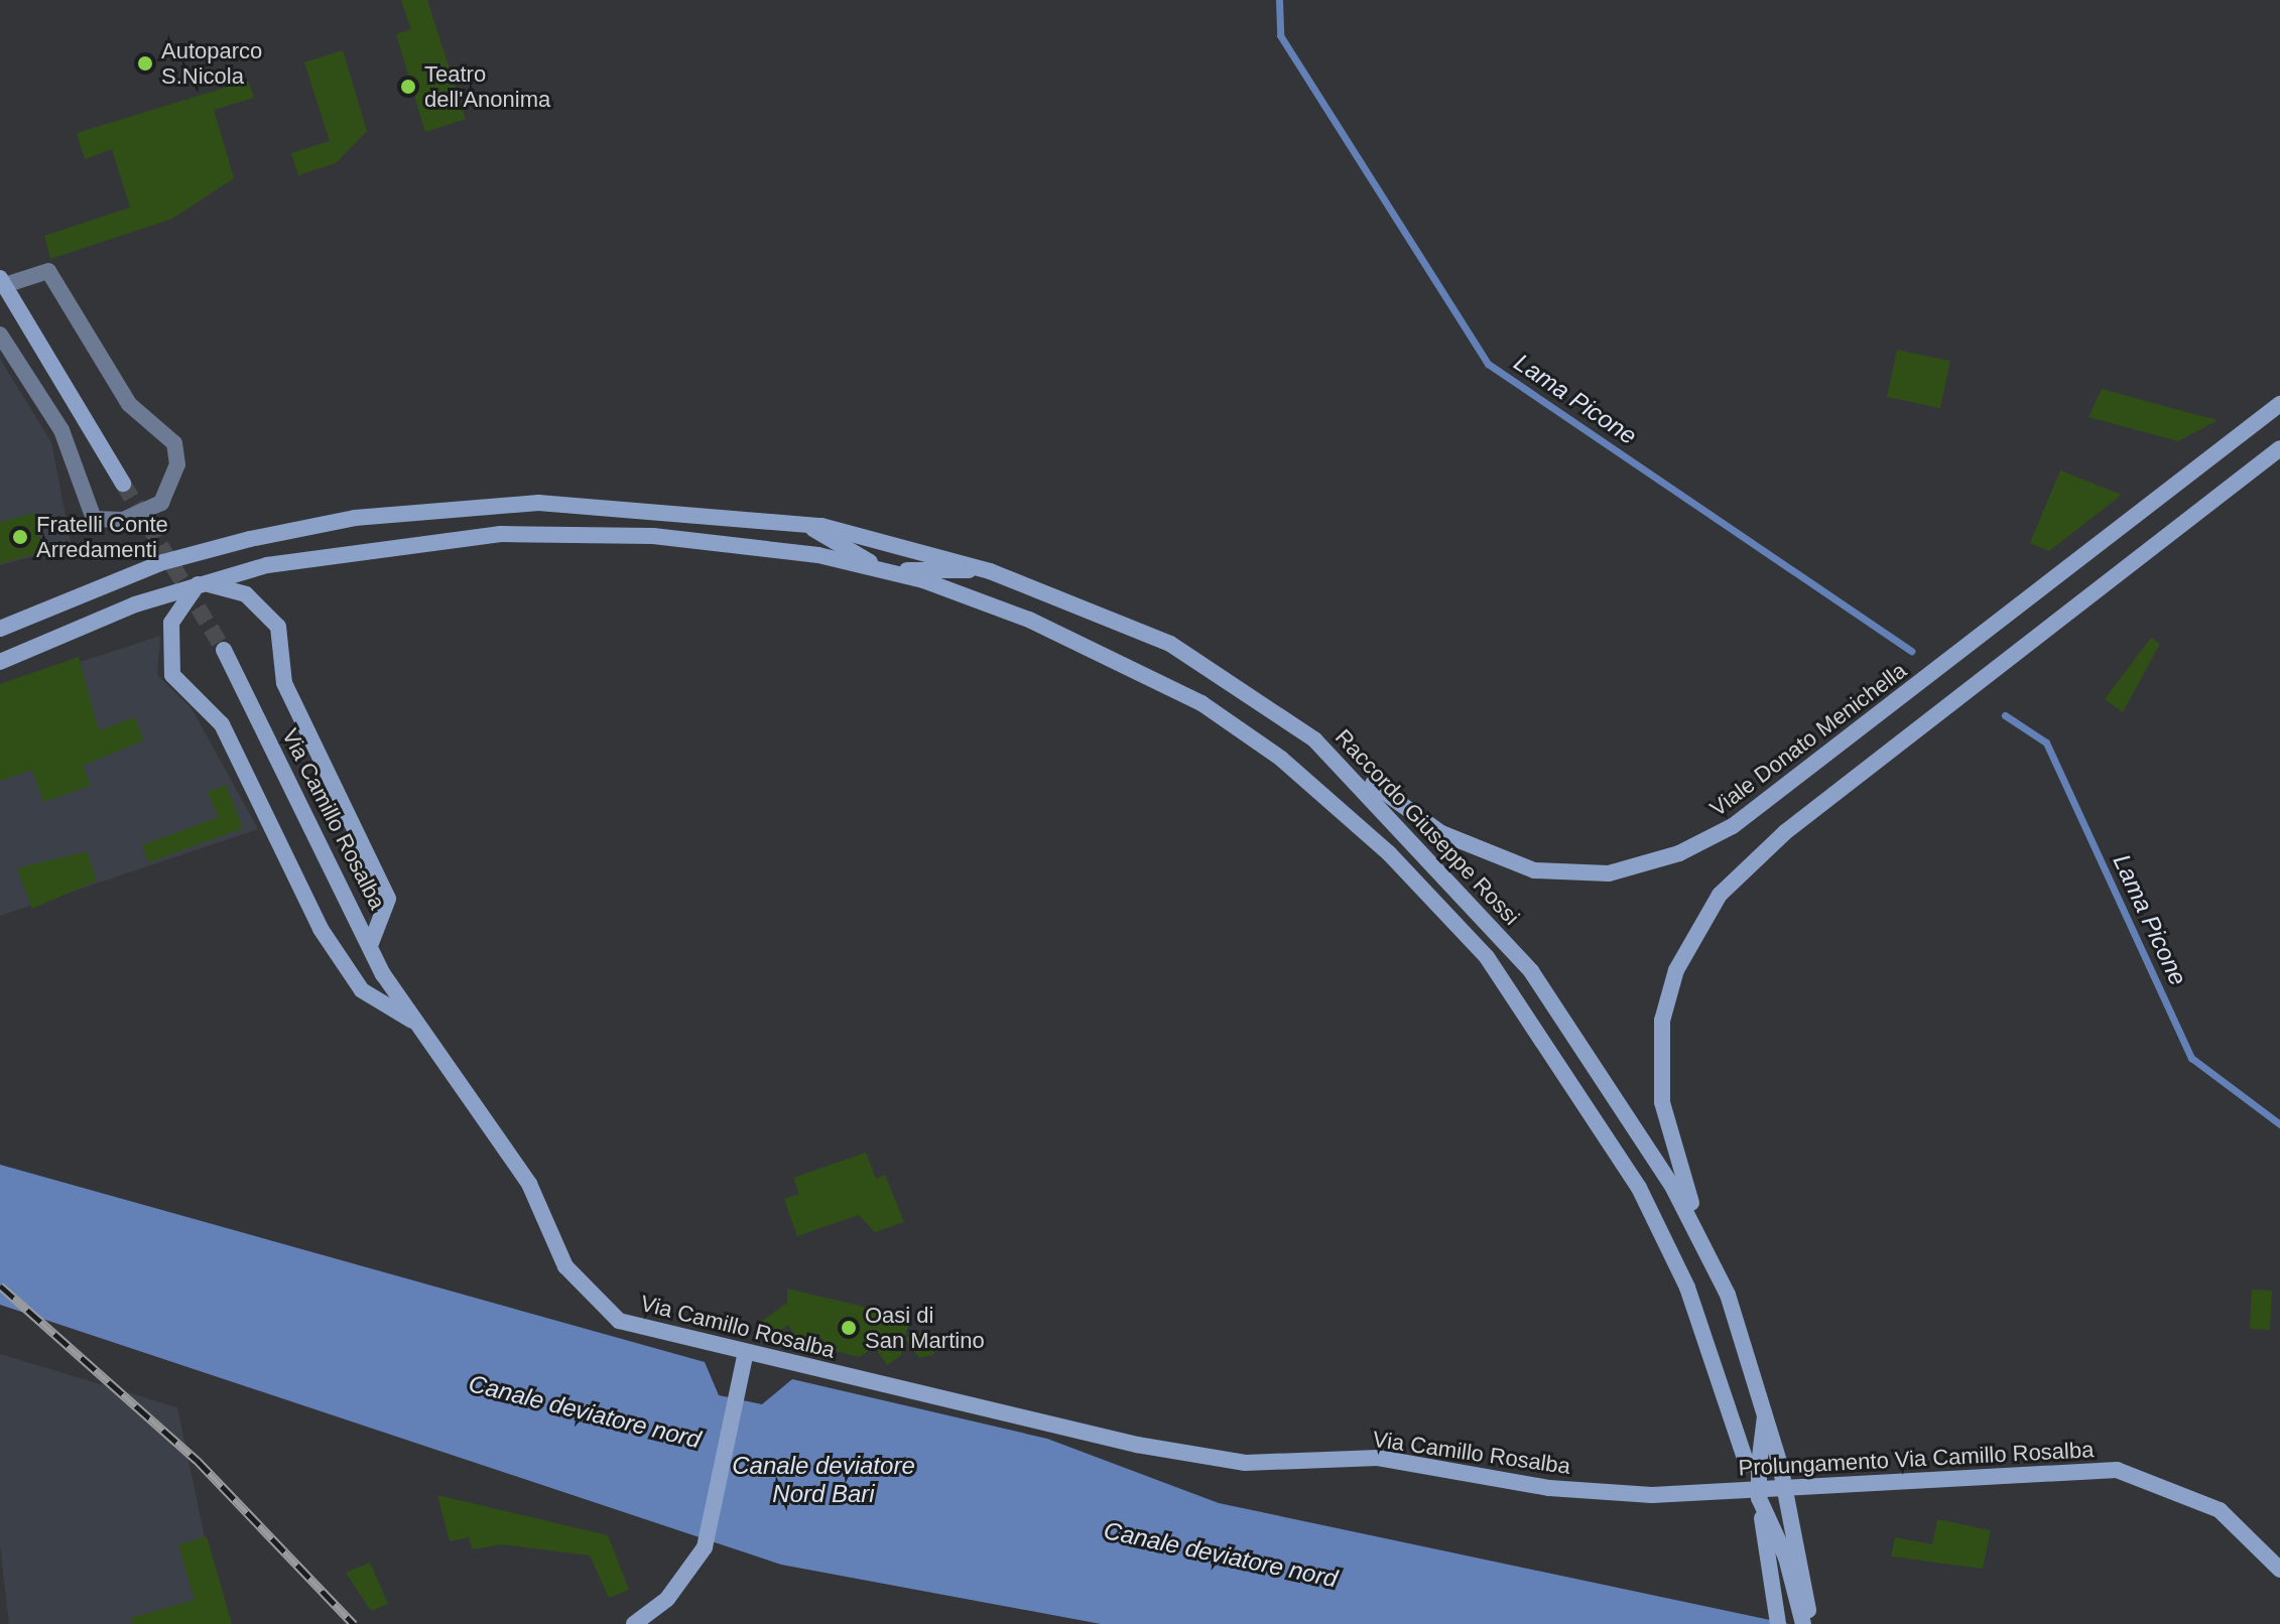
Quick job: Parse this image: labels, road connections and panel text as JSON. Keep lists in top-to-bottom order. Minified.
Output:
{"streets":{"main road":["Viale Donato Menichella","Via Camillo Rosalba","Raccordo Giuseppe Rossi","Prolungamento Via Camillo Rosalba"]},"crossings":[["Viale Donato Menichella","Raccordo Giuseppe Rossi"],["Via Camillo Rosalba","Prolungamento Via Camillo Rosalba"]],"water":["Lama Picone","Canale deviatore nord","Canale deviatore Nord Bari"],"places":["Autoparco S.Nicola","Teatro dell'Anonima","Fratelli Conte Arredamenti","Oasi di San Martino"]}
